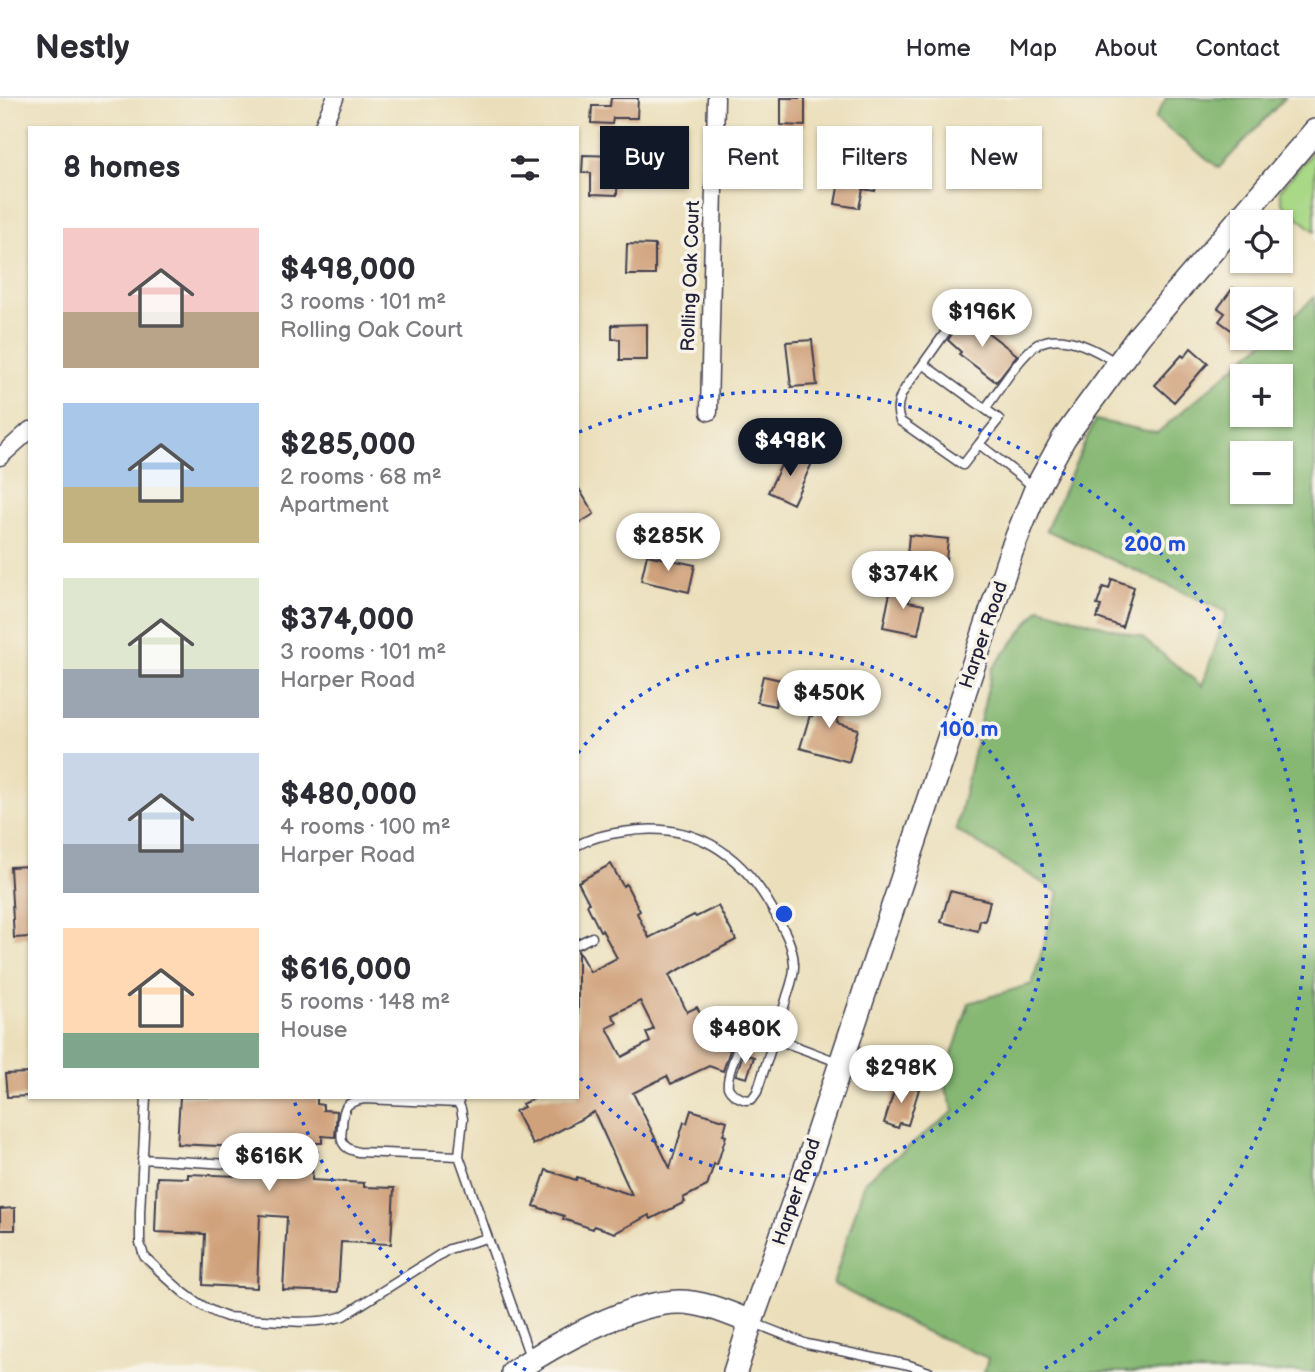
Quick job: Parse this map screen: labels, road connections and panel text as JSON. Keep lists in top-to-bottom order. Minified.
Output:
{"streets":{"main road":["Harper Road"],"street":["Rolling Oak Court"]},"page":{"header":"Nestly","nav":["Home","Map","About","Contact"],"chip":["Buy","Rent","Filters","New"],"heading":"8 homes","map_buttons":["+","−"],"list":[{"name":"$498,000","note":"3 rooms · 101 m² · Rolling Oak Court"},{"name":"$285,000","note":"2 rooms · 68 m² · Apartment"},{"name":"$374,000","note":"3 rooms · 101 m² · Harper Road"},{"name":"$480,000","note":"4 rooms · 100 m² · Harper Road"},{"name":"$616,000","note":"5 rooms · 148 m² · House"}],"price":["$196K","$498K","$285K","$374K","$450K","$480K","$298K","$616K"]},"rings":["200 m","100 m"]}
